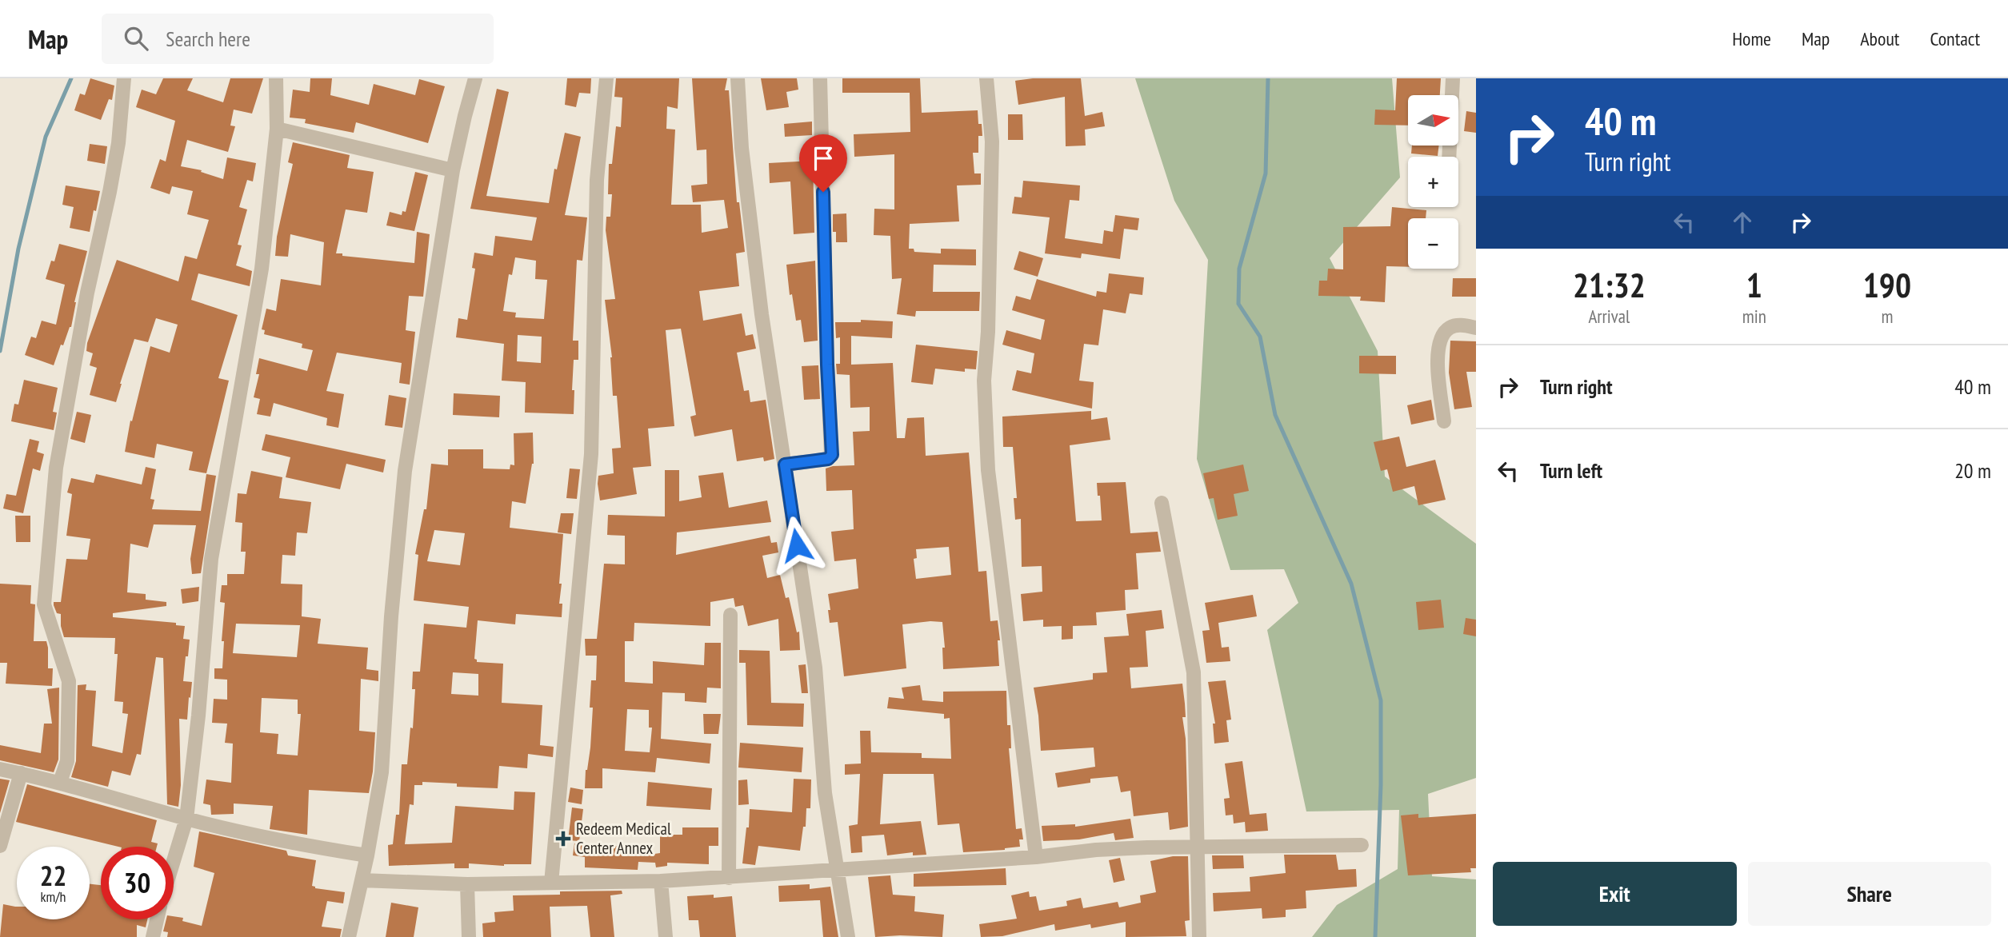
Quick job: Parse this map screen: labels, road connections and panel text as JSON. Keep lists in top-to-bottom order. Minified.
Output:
{"places":{"health":["Redeem Medical Center Annex"]},"north":"right","page":{"header":"Map","search":"Search here","nav":["Home","Map","About","Contact"],"turn":["40 m","Turn right"],"map_buttons":["+","−"],"eta":["21:32","Arrival","1","min","190","m"],"list":[{"name":"Turn right","value":"40 m"},{"name":"Turn left","value":"20 m"}],"speed":"22 km/h","limit":"30","buttons":["Exit","Share"]}}
